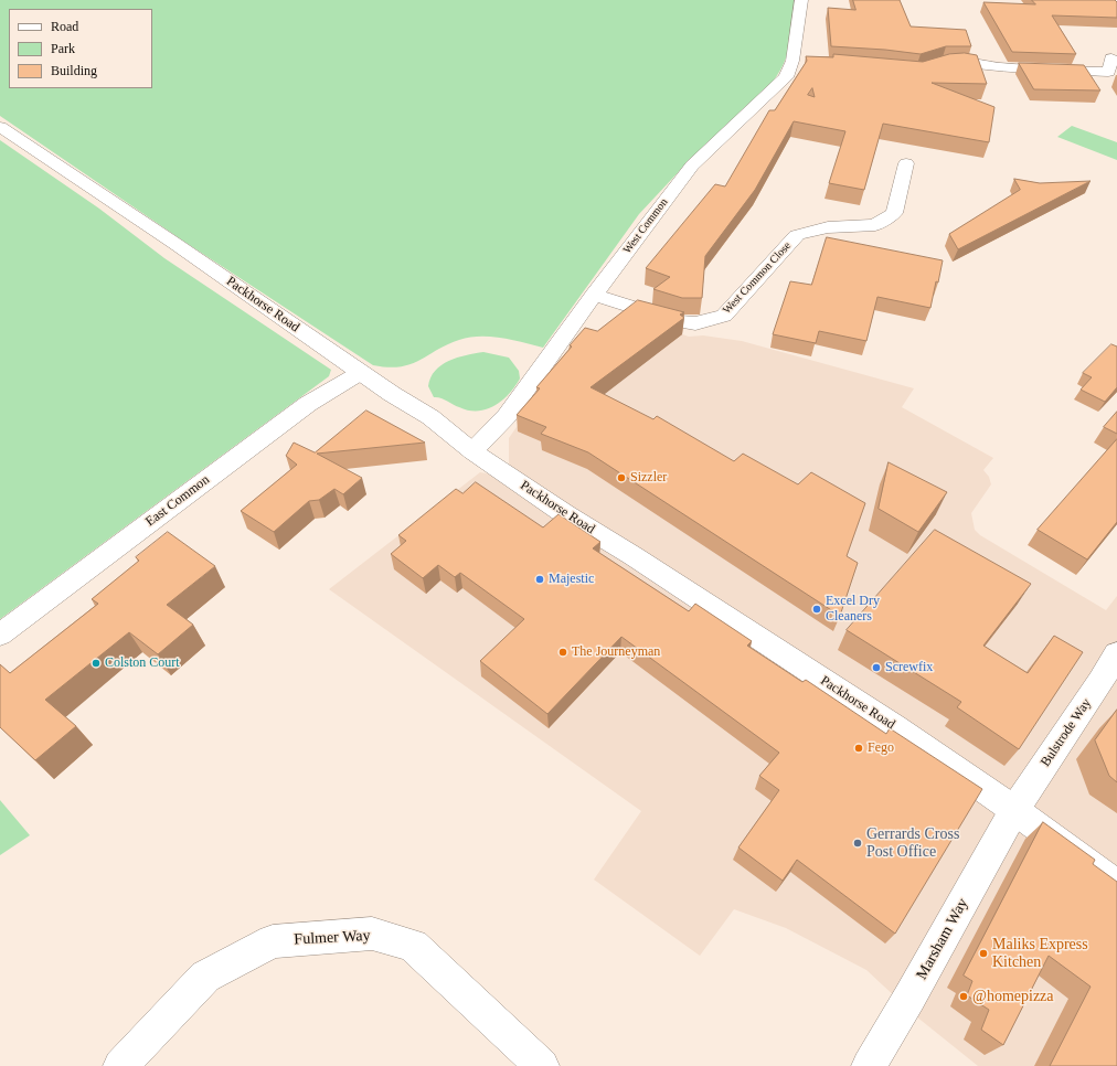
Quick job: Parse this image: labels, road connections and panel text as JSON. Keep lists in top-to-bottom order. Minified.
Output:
{"streets":{"street":["West Common","West Common Close","Packhorse Road","East Common","Bulstrode Way","Fulmer Way","Marsham Way"]},"crossings":[["West Common","West Common Close"],["West Common","Packhorse Road"],["Packhorse Road","East Common"],["Packhorse Road","Bulstrode Way"],["Packhorse Road","Marsham Way"],["Bulstrode Way","Marsham Way"]],"places":["Sizzler","Majestic","Excel Dry Cleaners","The Journeyman","Colston Court","Screwfix","Fego","Gerrards Cross Post Office","Maliks Express Kitchen","@homepizza"],"legend":["Road","Park","Building"]}
